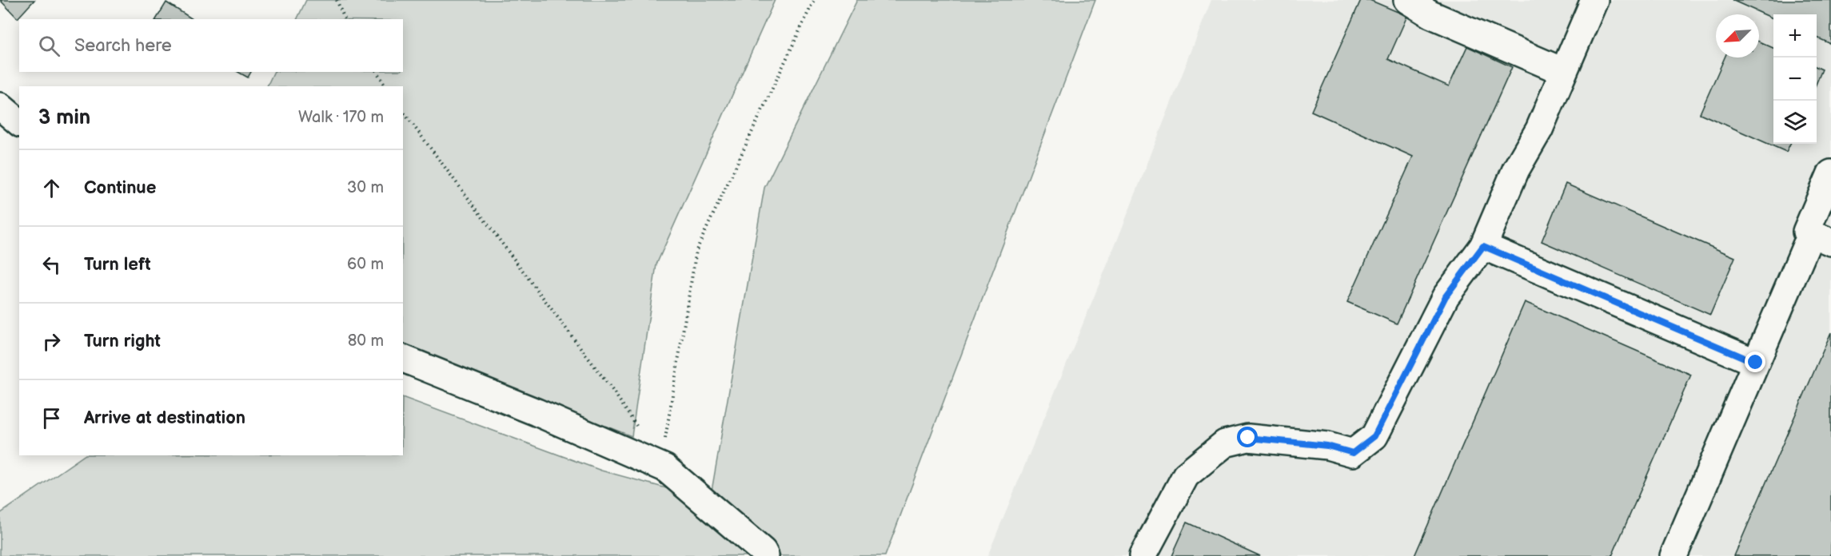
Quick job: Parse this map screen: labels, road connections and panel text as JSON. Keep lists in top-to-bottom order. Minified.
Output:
{"north":"bottom left","page":{"map_buttons":["+","−"],"search":"Search here","heading":["3 min","Walk · 170 m"],"list":[["Continue","30 m"],["Turn left","60 m"],["Turn right","80 m"],"Arrive at destination"]}}
